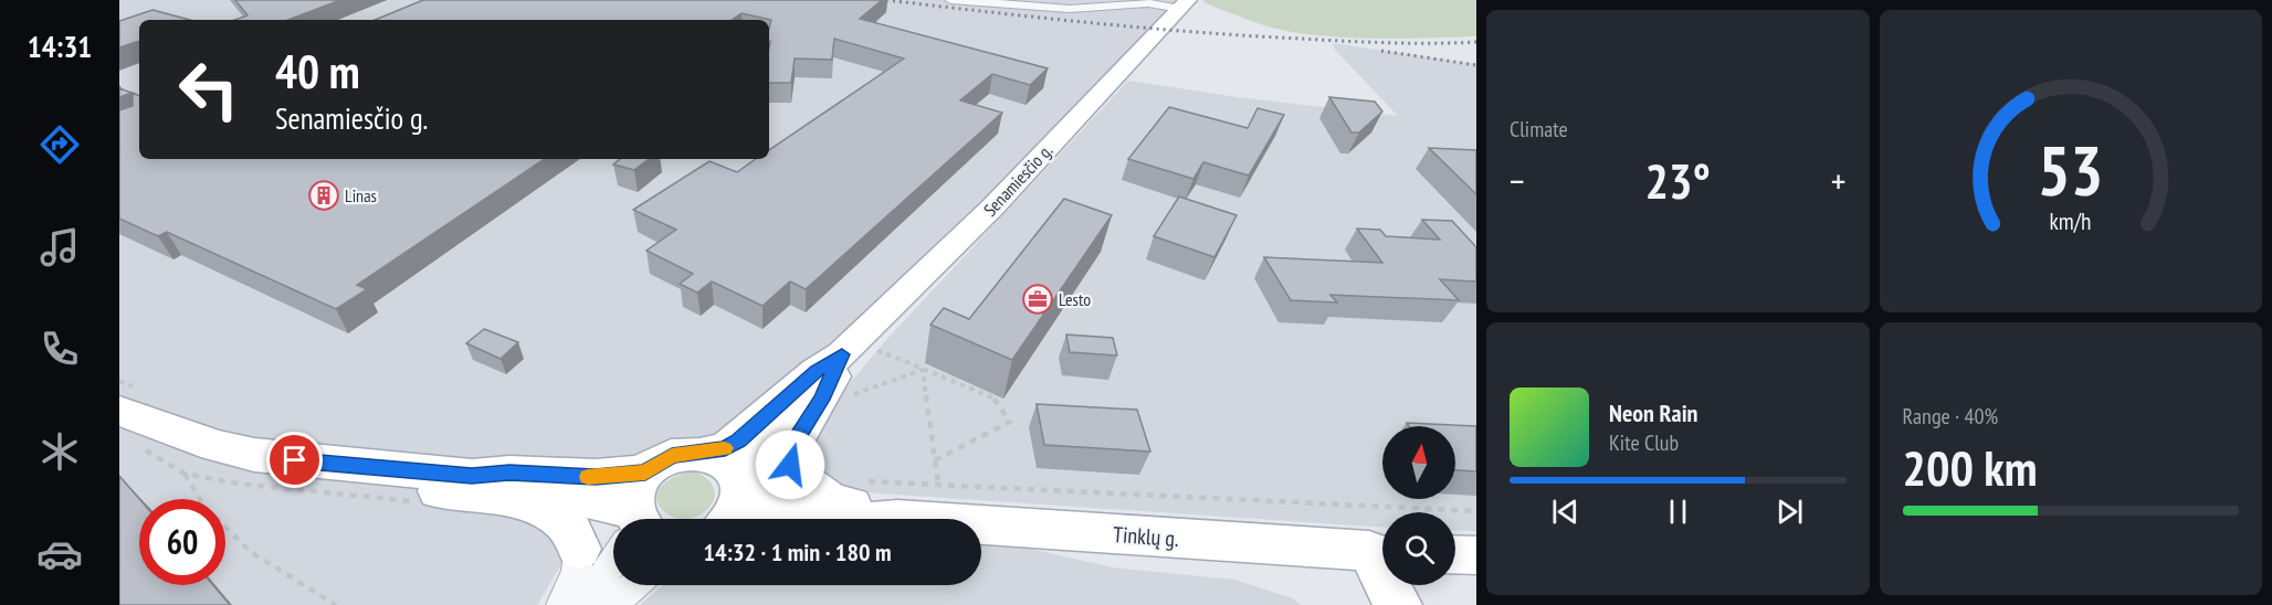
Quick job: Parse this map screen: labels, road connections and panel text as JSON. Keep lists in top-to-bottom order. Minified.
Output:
{"streets":{"main road":["Senamiesčio g.","Tinklų g."]},"crossings":[["Senamiesčio g.","Tinklų g."]],"places":{"building":["Linas"],"office":["Lesto"]},"north":"top","page":{"tabs":"14:31","tile":["Climate",["Range · 40%","200 km"]],"turn":["40 m","Senamiesčio g."],"heat":["−","23°","+"],"song":["Neon Rain","Kite Club"],"limit":"60","trip":"14:32 · 1 min · 180 m","gauge":["53","km/h"]}}
